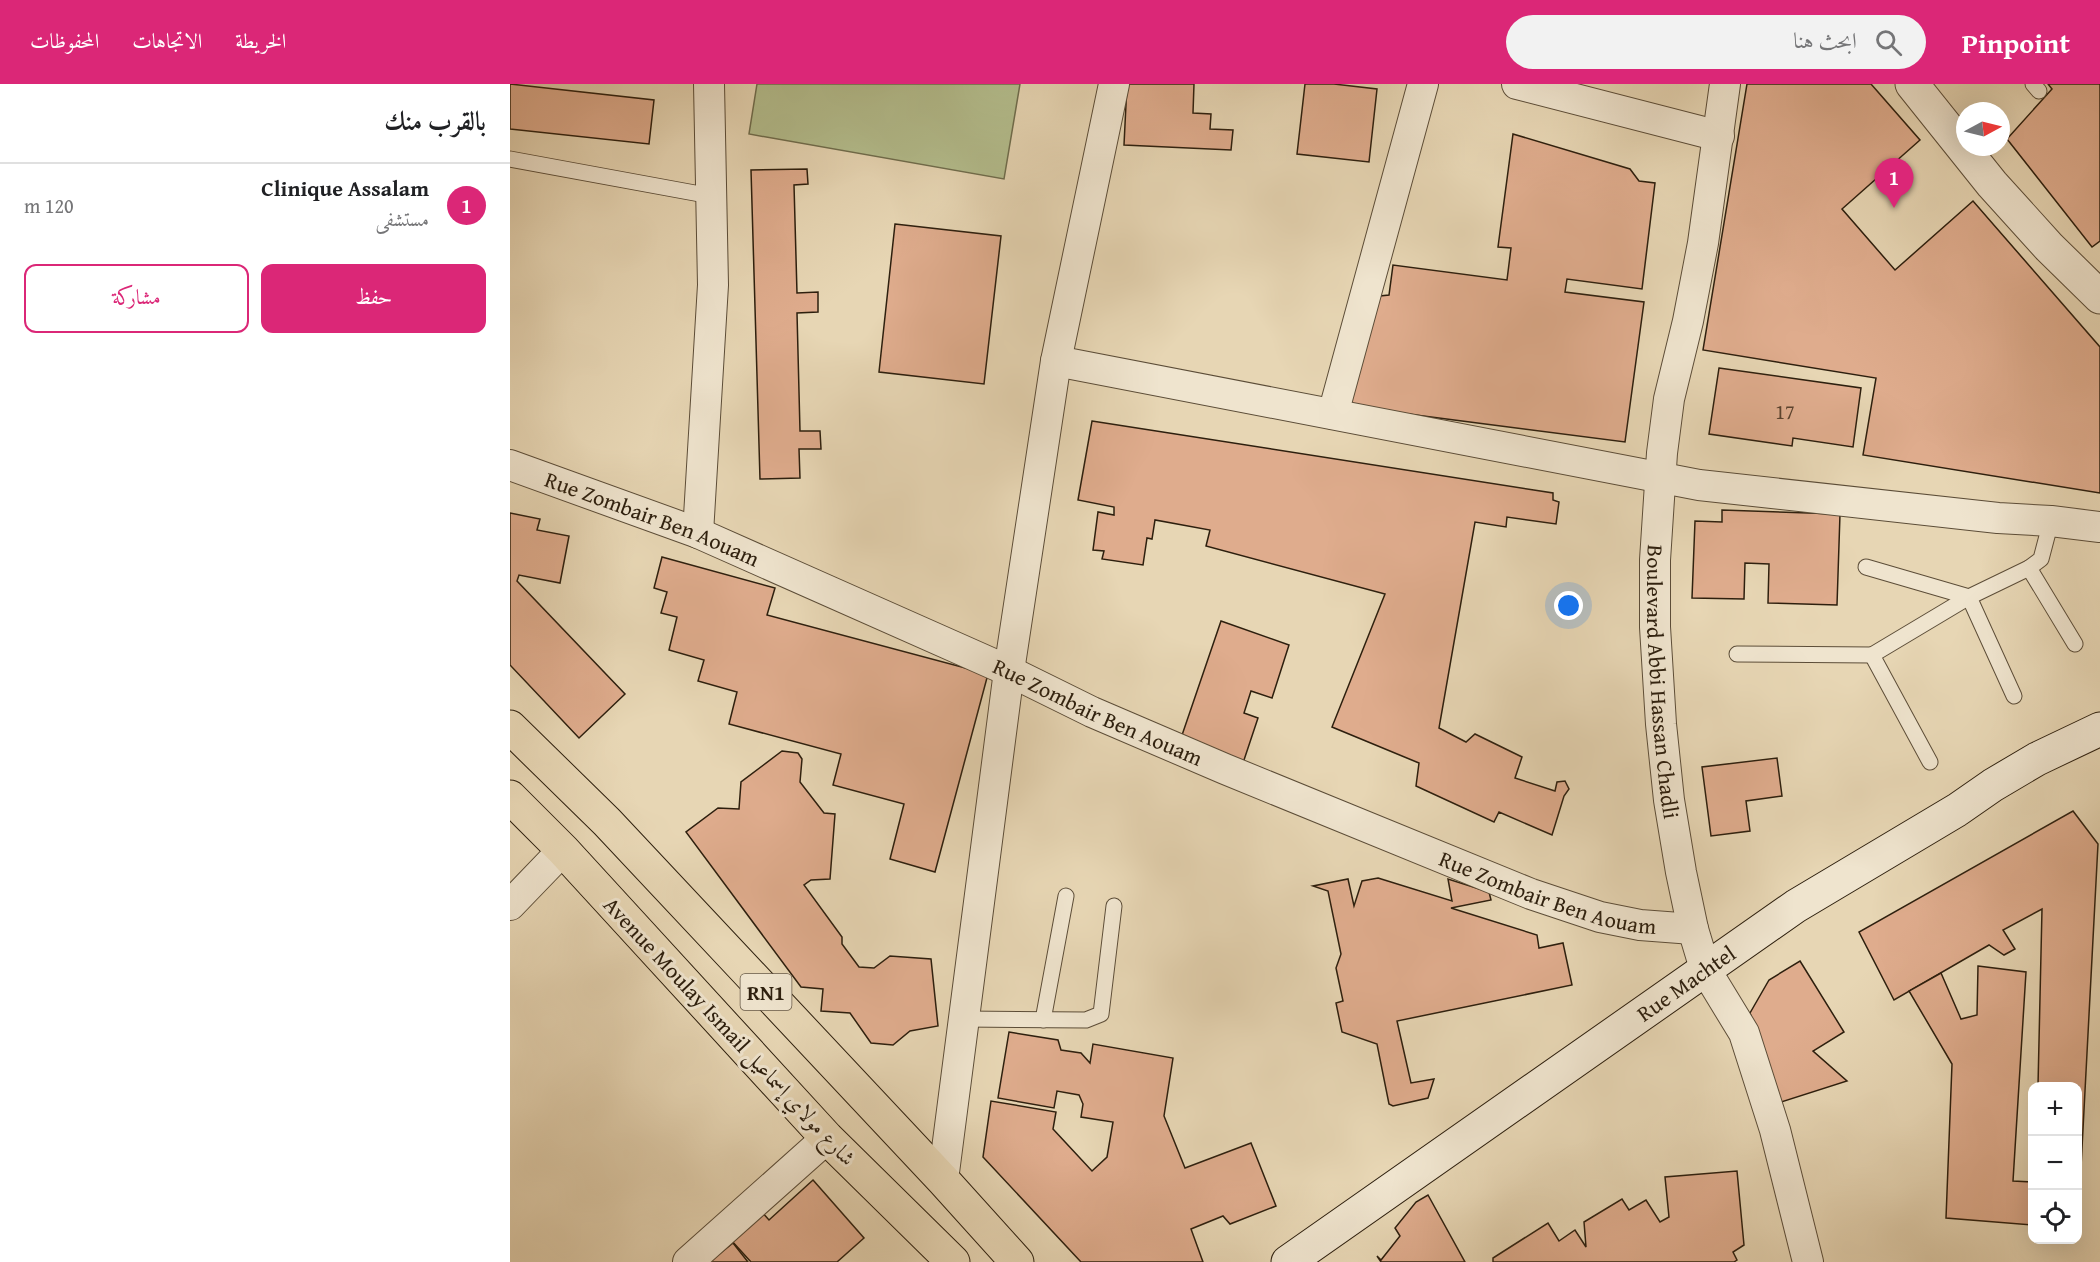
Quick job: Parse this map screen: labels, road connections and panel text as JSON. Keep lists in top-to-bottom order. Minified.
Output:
{"streets":{"highway":["RN1","Avenue Moulay Ismail شارع مولاي إسماعيل"],"main road":["Rue Machtel"],"street":["Rue Zombair Ben Aouam","Boulevard Abbi Hassan Chadli"]},"crossings":[["Rue Zombair Ben Aouam","Boulevard Abbi Hassan Chadli"],["Boulevard Abbi Hassan Chadli","Rue Machtel"]],"house_numbers":["17"],"north":"right","page":{"header":"Pinpoint","search":"ابحث هنا","nav":["الخريطة","الاتجاهات","المحفوظات"],"heading":"بالقرب منك","pins":"1","list":[{"mark":"1","name":"Clinique Assalam","note":"مستشفى","value":"120 m"}],"buttons":["حفظ","مشاركة"],"map_buttons":["+","−"]}}
